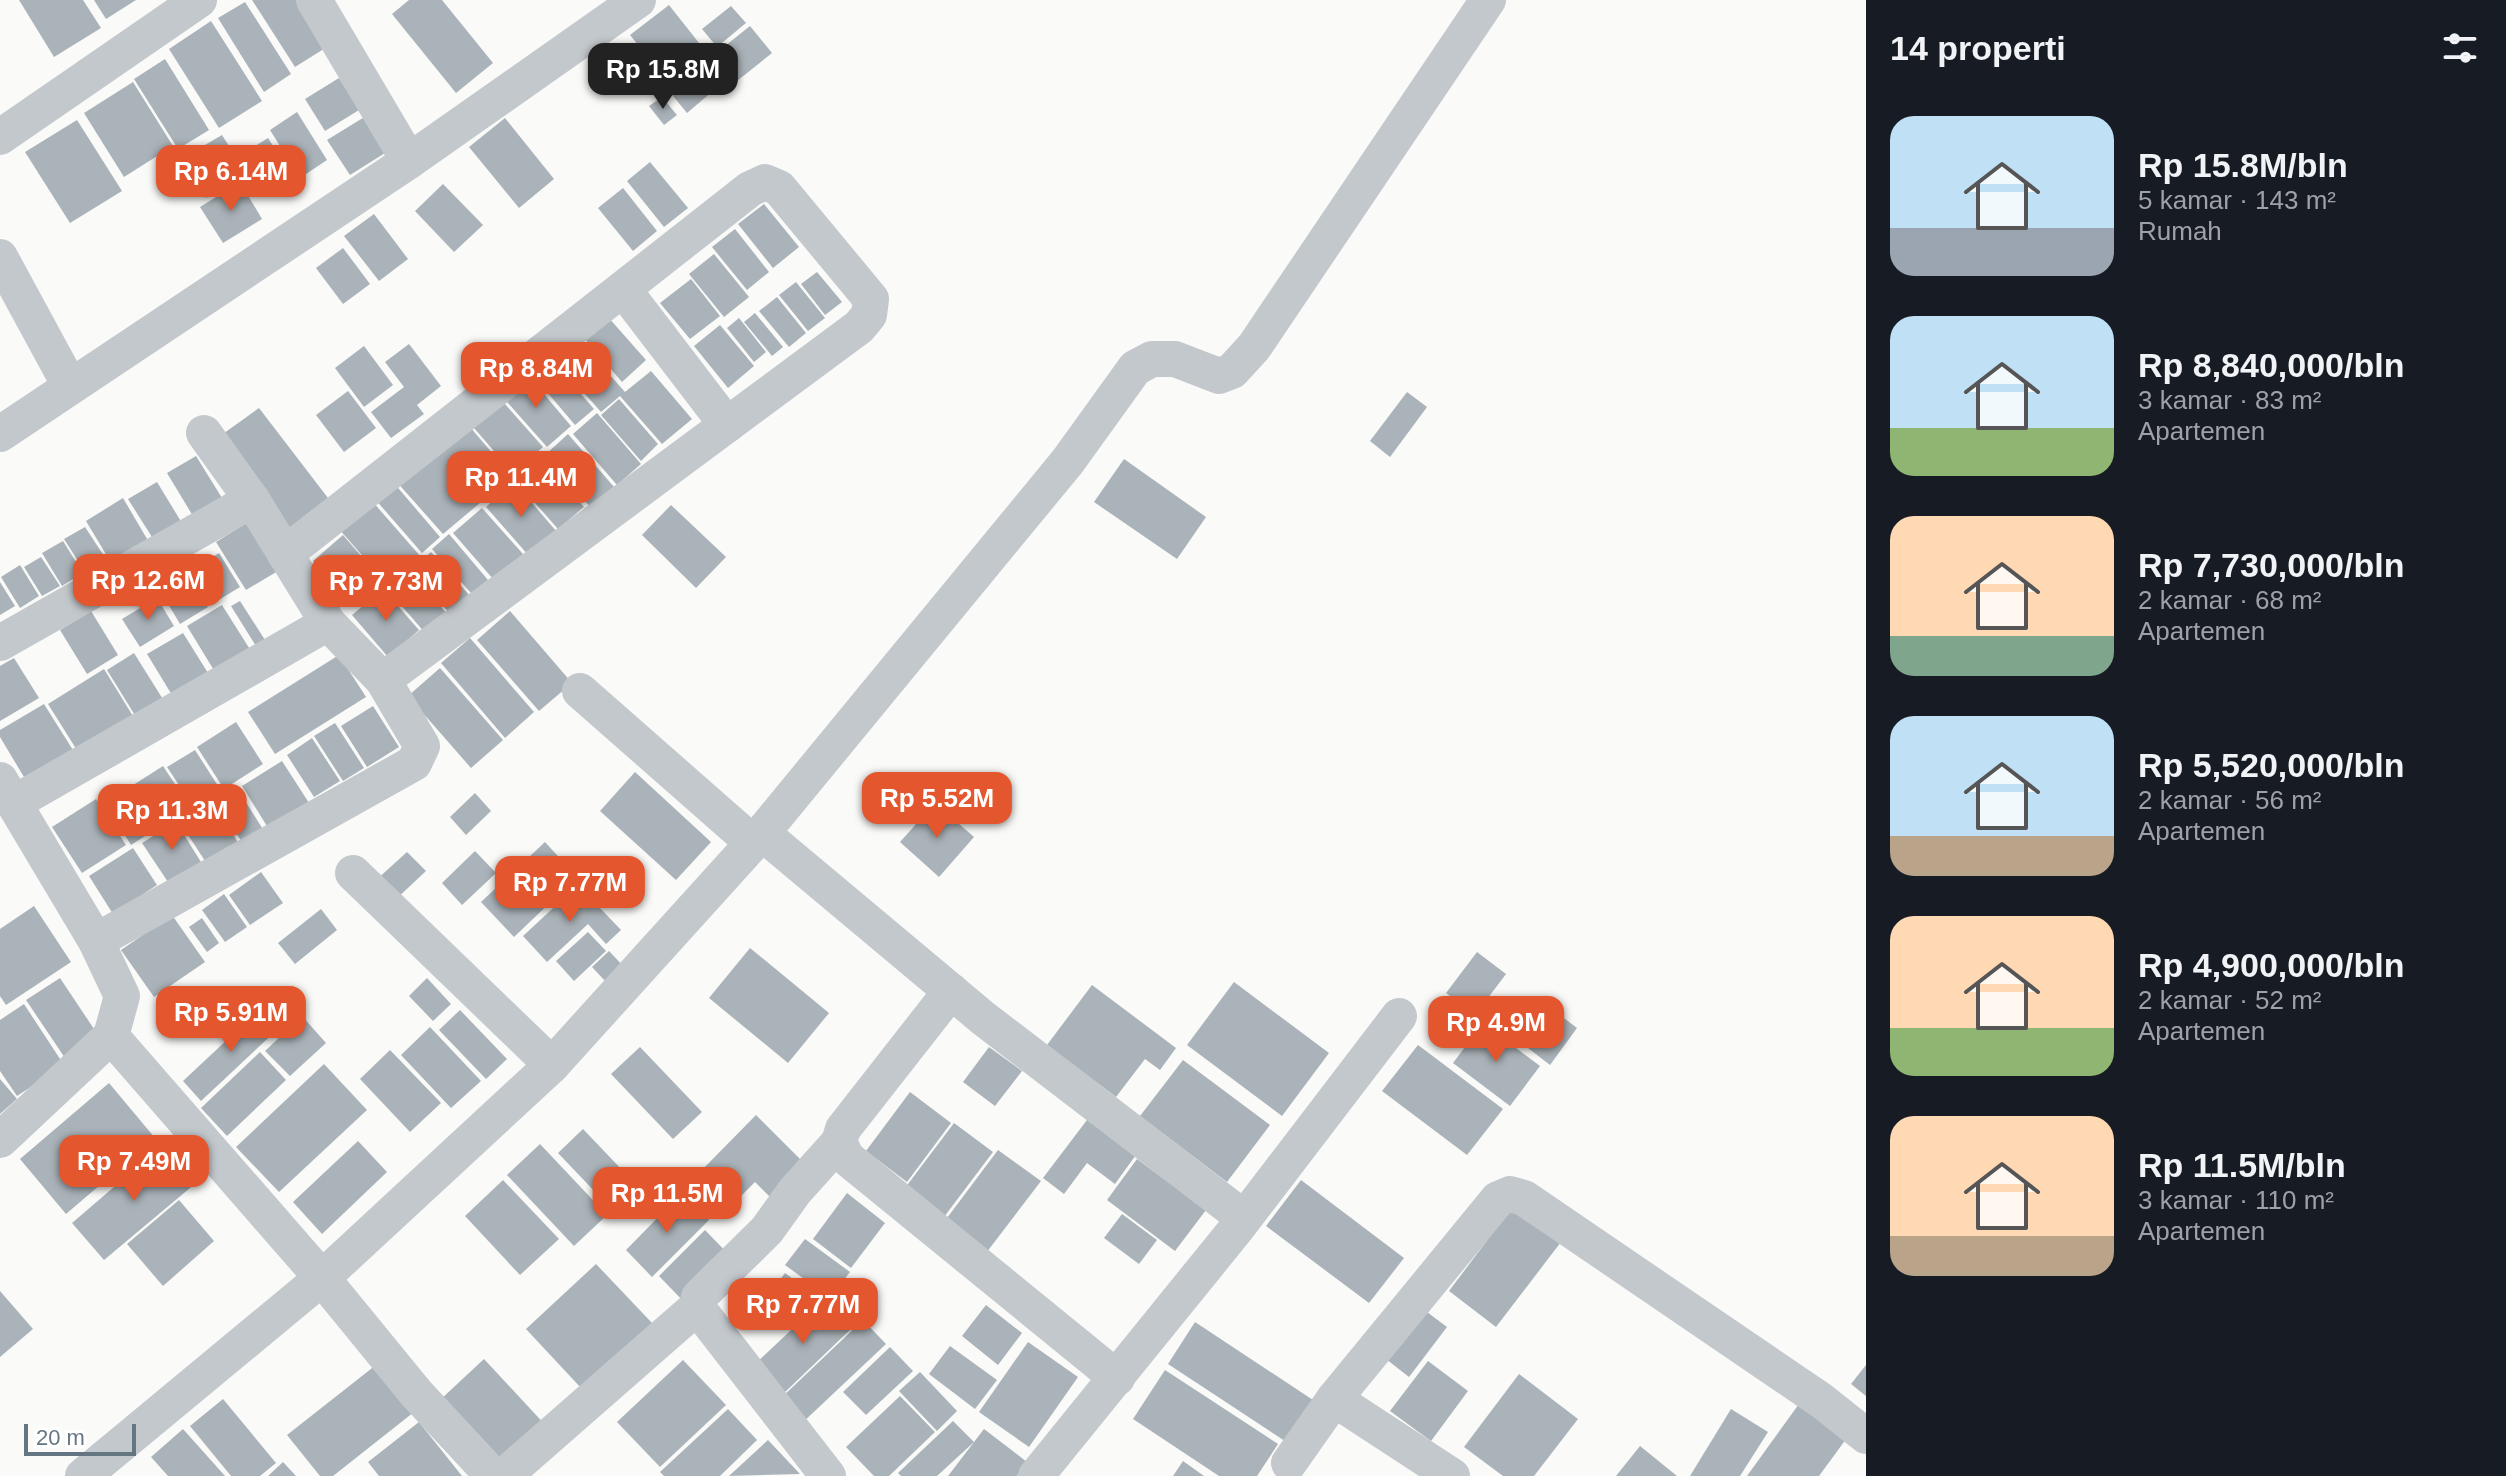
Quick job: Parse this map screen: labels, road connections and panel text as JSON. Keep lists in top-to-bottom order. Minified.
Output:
{"scale_bar":"20 m","page":{"heading":"14 properti","price":["Rp 15.8M","Rp 6.14M","Rp 8.84M","Rp 11.4M","Rp 12.6M","Rp 7.73M","Rp 5.52M","Rp 11.3M","Rp 7.77M","Rp 5.91M","Rp 4.9M","Rp 7.49M","Rp 11.5M","Rp 7.77M"],"list":[{"name":"Rp 15.8M/bln","note":"5 kamar · 143 m² · Rumah"},{"name":"Rp 8,840,000/bln","note":"3 kamar · 83 m² · Apartemen"},{"name":"Rp 7,730,000/bln","note":"2 kamar · 68 m² · Apartemen"},{"name":"Rp 5,520,000/bln","note":"2 kamar · 56 m² · Apartemen"},{"name":"Rp 4,900,000/bln","note":"2 kamar · 52 m² · Apartemen"},{"name":"Rp 11.5M/bln","note":"3 kamar · 110 m² · Apartemen"}],"scale":"20 m"}}
